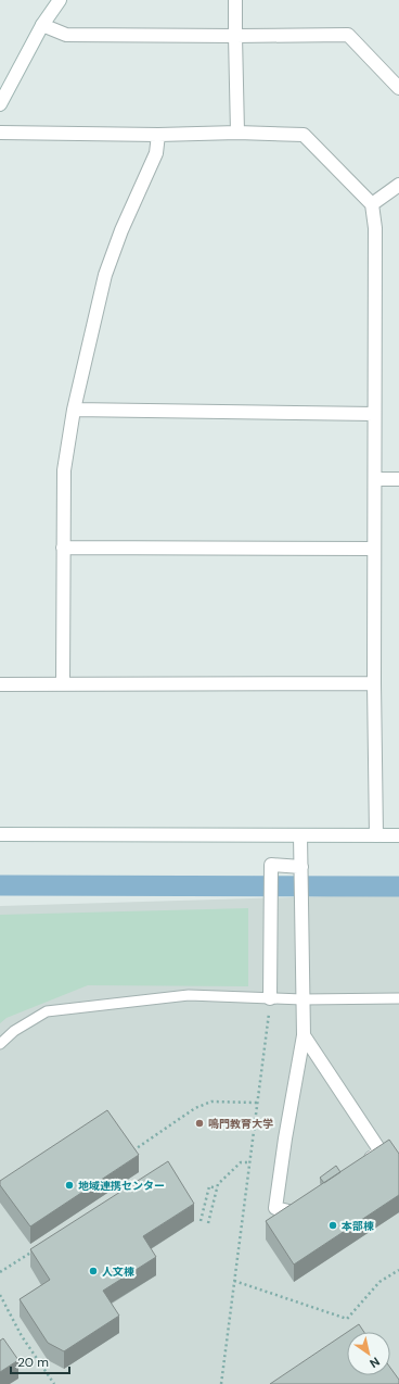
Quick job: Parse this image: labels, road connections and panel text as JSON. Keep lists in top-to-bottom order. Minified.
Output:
{"places":["鳴門教育大学","地域連携センター","本部棟","人文棟"],"scale_bar":"20 m","north":"bottom right"}
